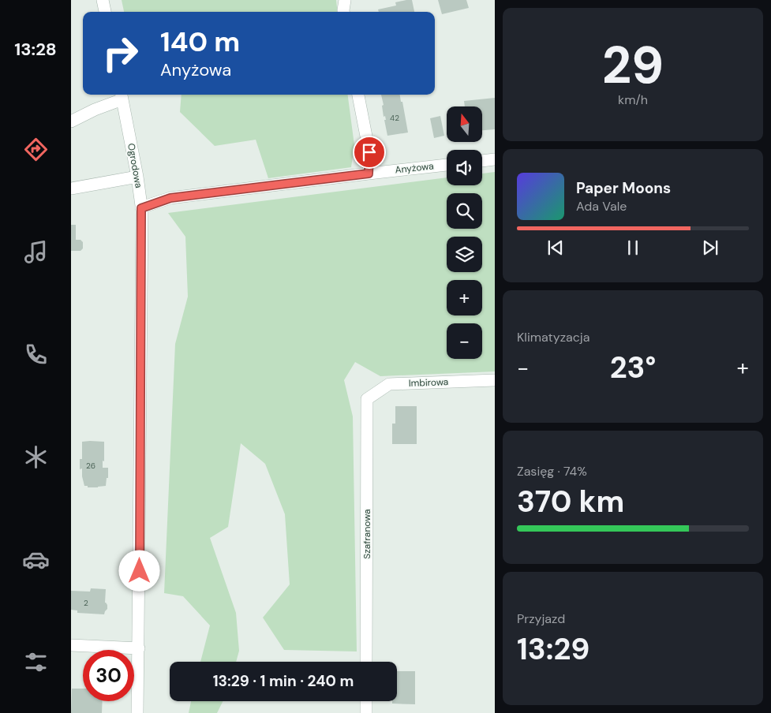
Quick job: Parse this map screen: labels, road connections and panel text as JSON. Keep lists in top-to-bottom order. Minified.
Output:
{"streets":{"street":["Ogrodowa","Anyżowa","Imbirowa","Szafranowa"]},"crossings":[["Ogrodowa","Anyżowa"],["Imbirowa","Szafranowa"]],"house_numbers":["42","26","2"],"north":"top","page":{"tabs":"13:28","tile":[["29","km/h"],"Klimatyzacja",["Zasięg · 74%","370 km"],["Przyjazd","13:29"]],"turn":["140 m","Anyżowa"],"map_buttons":["+","−"],"song":["Paper Moons","Ada Vale"],"heat":["−","23°","+"],"limit":"30","trip":"13:29 · 1 min · 240 m"}}
